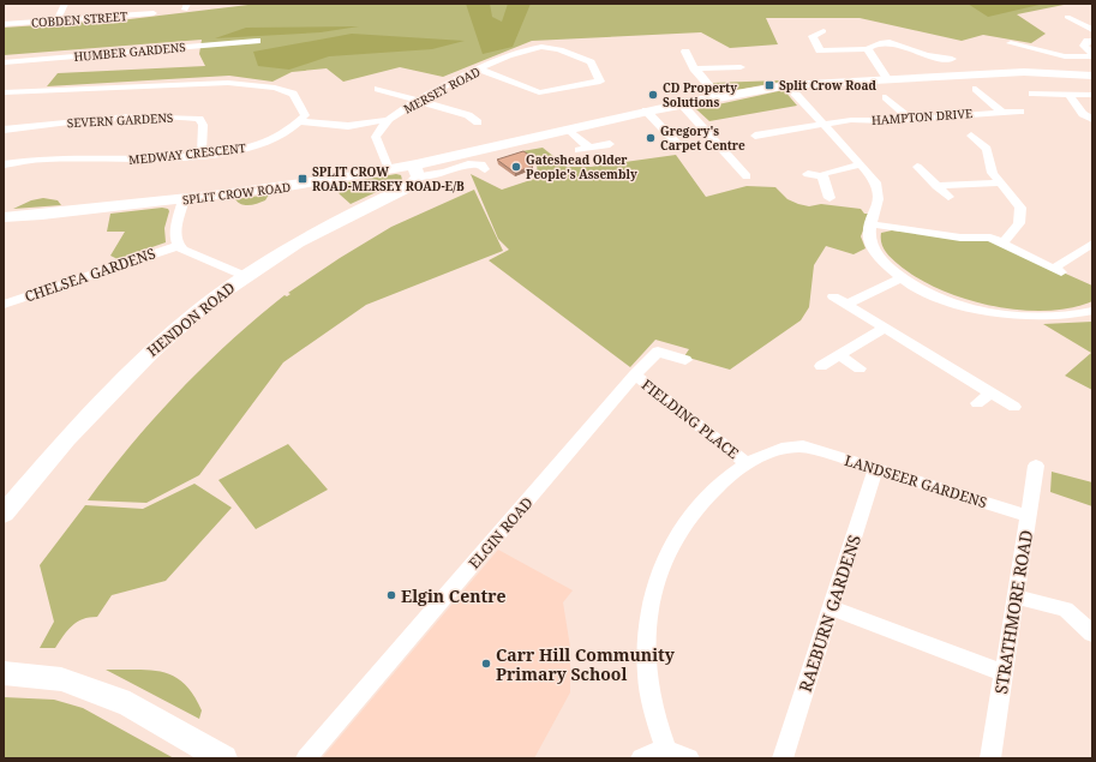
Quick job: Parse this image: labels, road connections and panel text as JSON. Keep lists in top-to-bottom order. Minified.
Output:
{"streets":{"street":["COBDEN STREET","HUMBER GARDENS","MERSEY ROAD","HAMPTON DRIVE","SEVERN GARDENS","MEDWAY CRESCENT","SPLIT CROW ROAD","CHELSEA GARDENS","HENDON ROAD","FIELDING PLACE","LANDSEER GARDENS","ELGIN ROAD","STRATHMORE ROAD","RAEBURN GARDENS"]},"crossings":[["SEVERN GARDENS","MEDWAY CRESCENT"],["SPLIT CROW ROAD","HENDON ROAD"],["FIELDING PLACE","LANDSEER GARDENS"],["FIELDING PLACE","ELGIN ROAD"],["LANDSEER GARDENS","STRATHMORE ROAD"],["LANDSEER GARDENS","RAEBURN GARDENS"]],"places":{"transit":["Split Crow Road","SPLIT CROW ROAD-MERSEY ROAD-E/B"],"other":["CD Property Solutions","Gregory's Carpet Centre","Gateshead Older People's Assembly","Elgin Centre","Carr Hill Community Primary School"]}}
